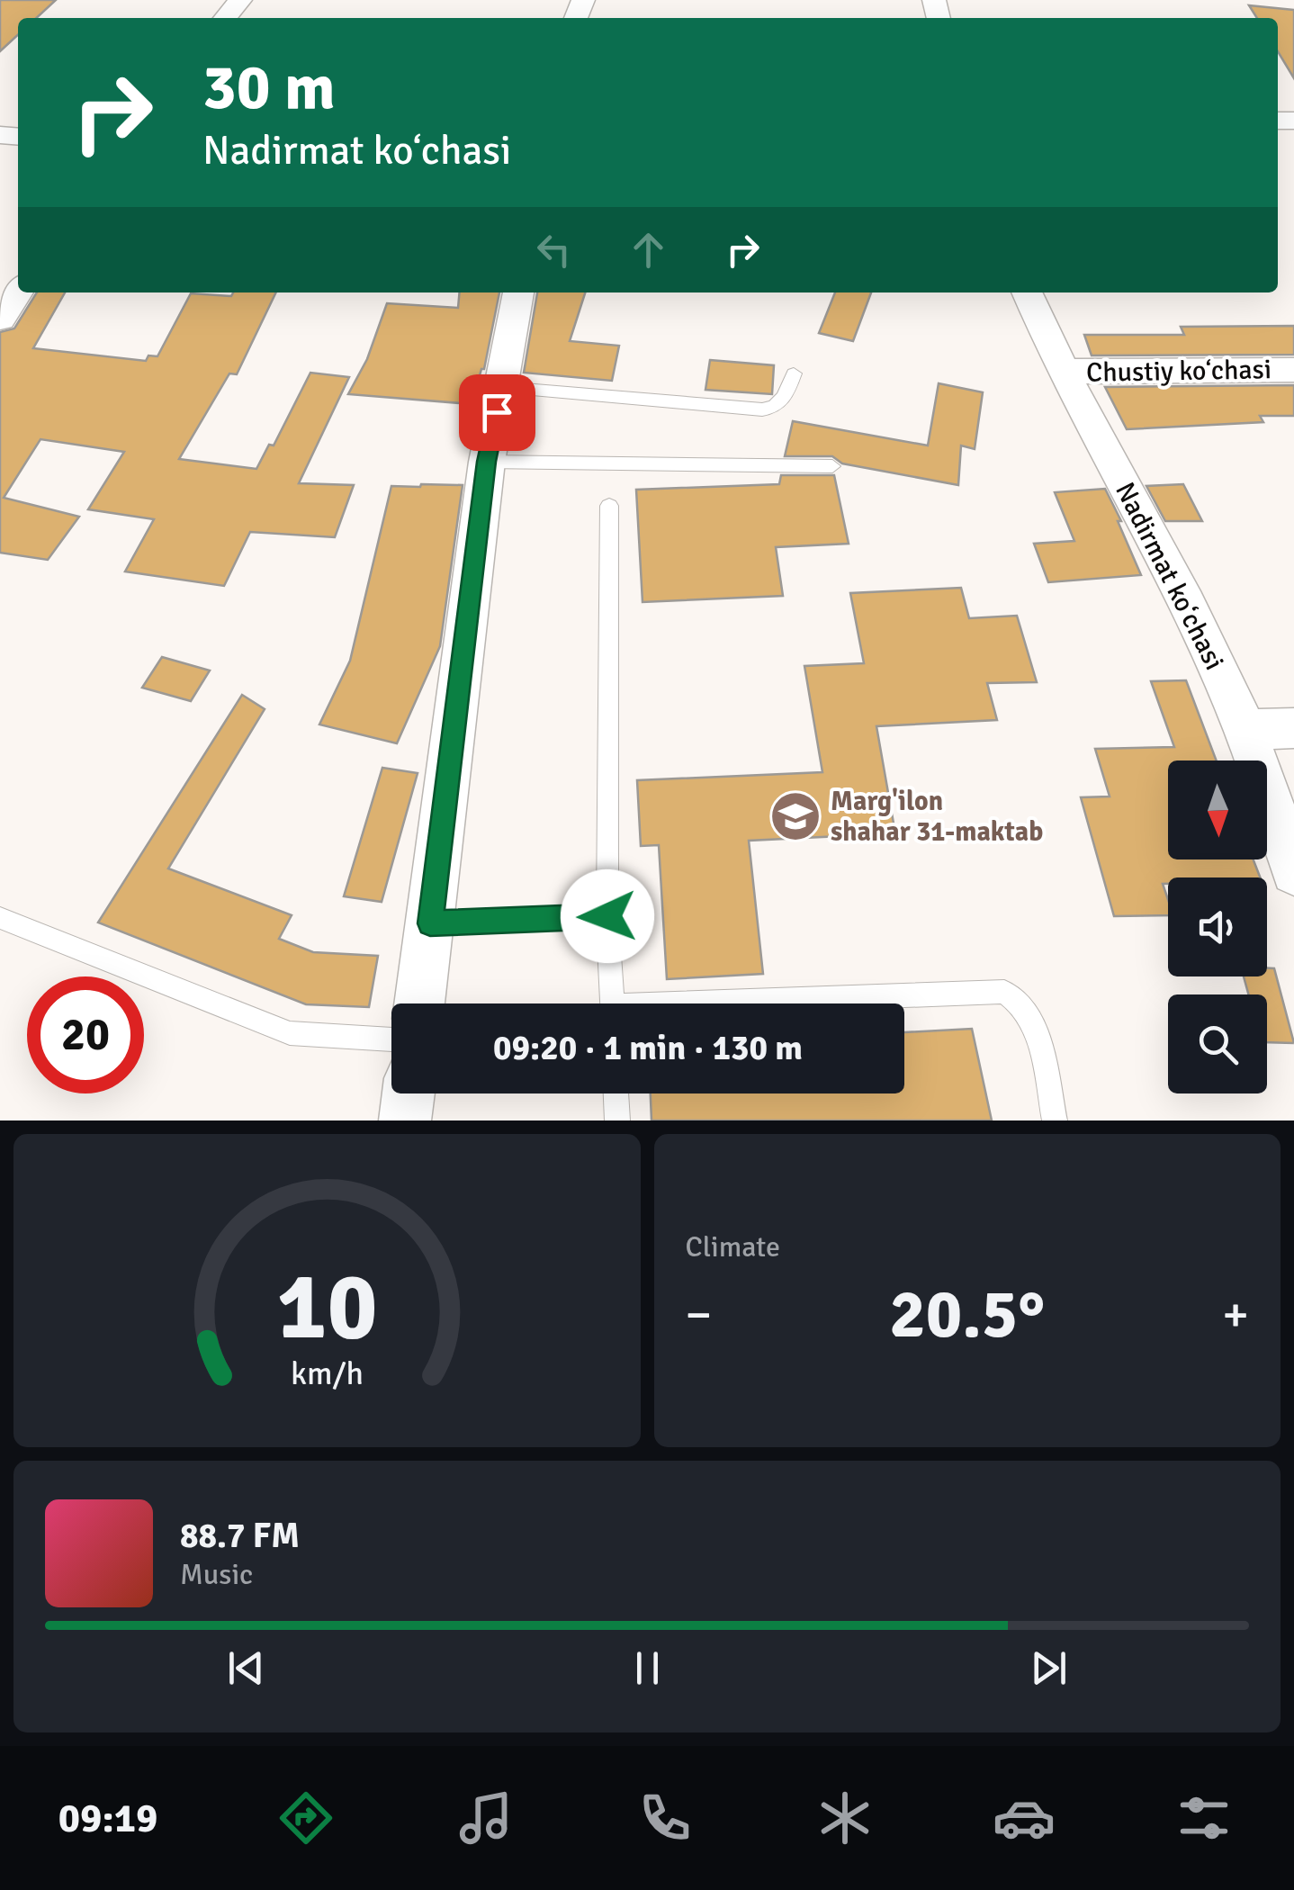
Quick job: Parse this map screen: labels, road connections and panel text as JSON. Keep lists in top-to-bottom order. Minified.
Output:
{"streets":{"street":["Chustiy koʻchasi","Nadirmat koʻchasi"]},"crossings":[["Chustiy koʻchasi","Nadirmat koʻchasi"]],"places":{"school or university":["Marg'ilon shahar 31-maktab"]},"north":"bottom","page":{"turn":["30 m","Nadirmat koʻchasi"],"limit":"20","trip":"09:20 · 1 min · 130 m","tile":"Climate","heat":["−","20.5°","+"],"song":["88.7 FM","Music"],"tabs":"09:19","gauge":["10","km/h"]}}
